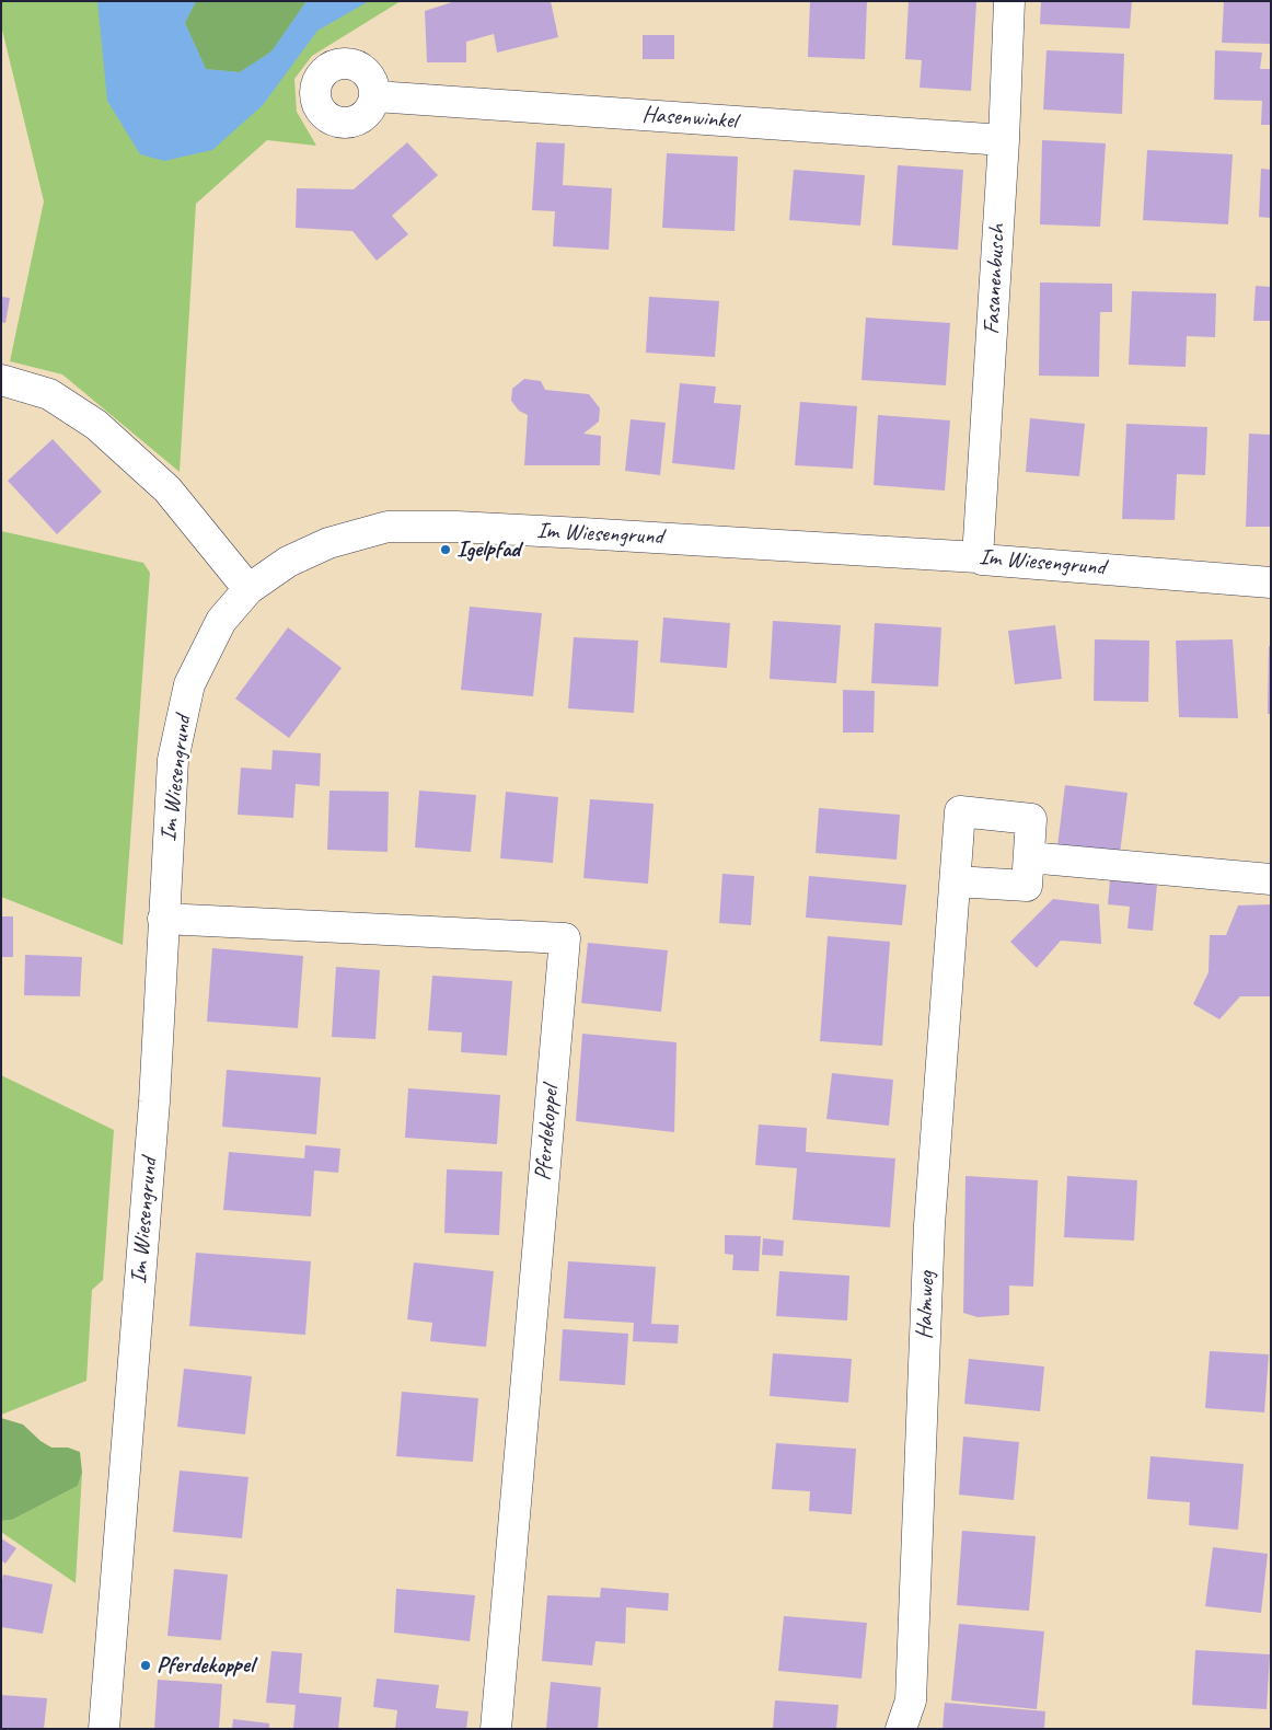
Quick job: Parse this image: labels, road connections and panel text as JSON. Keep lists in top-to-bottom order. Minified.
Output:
{"streets":{"street":["Hasenwinkel","Fasanenbusch","Im Wiesengrund","Pferdekoppel","Halmweg"]},"crossings":[["Hasenwinkel","Fasanenbusch"],["Fasanenbusch","Im Wiesengrund"],["Im Wiesengrund","Pferdekoppel"]],"places":["Igelpfad","Pferdekoppel"]}
